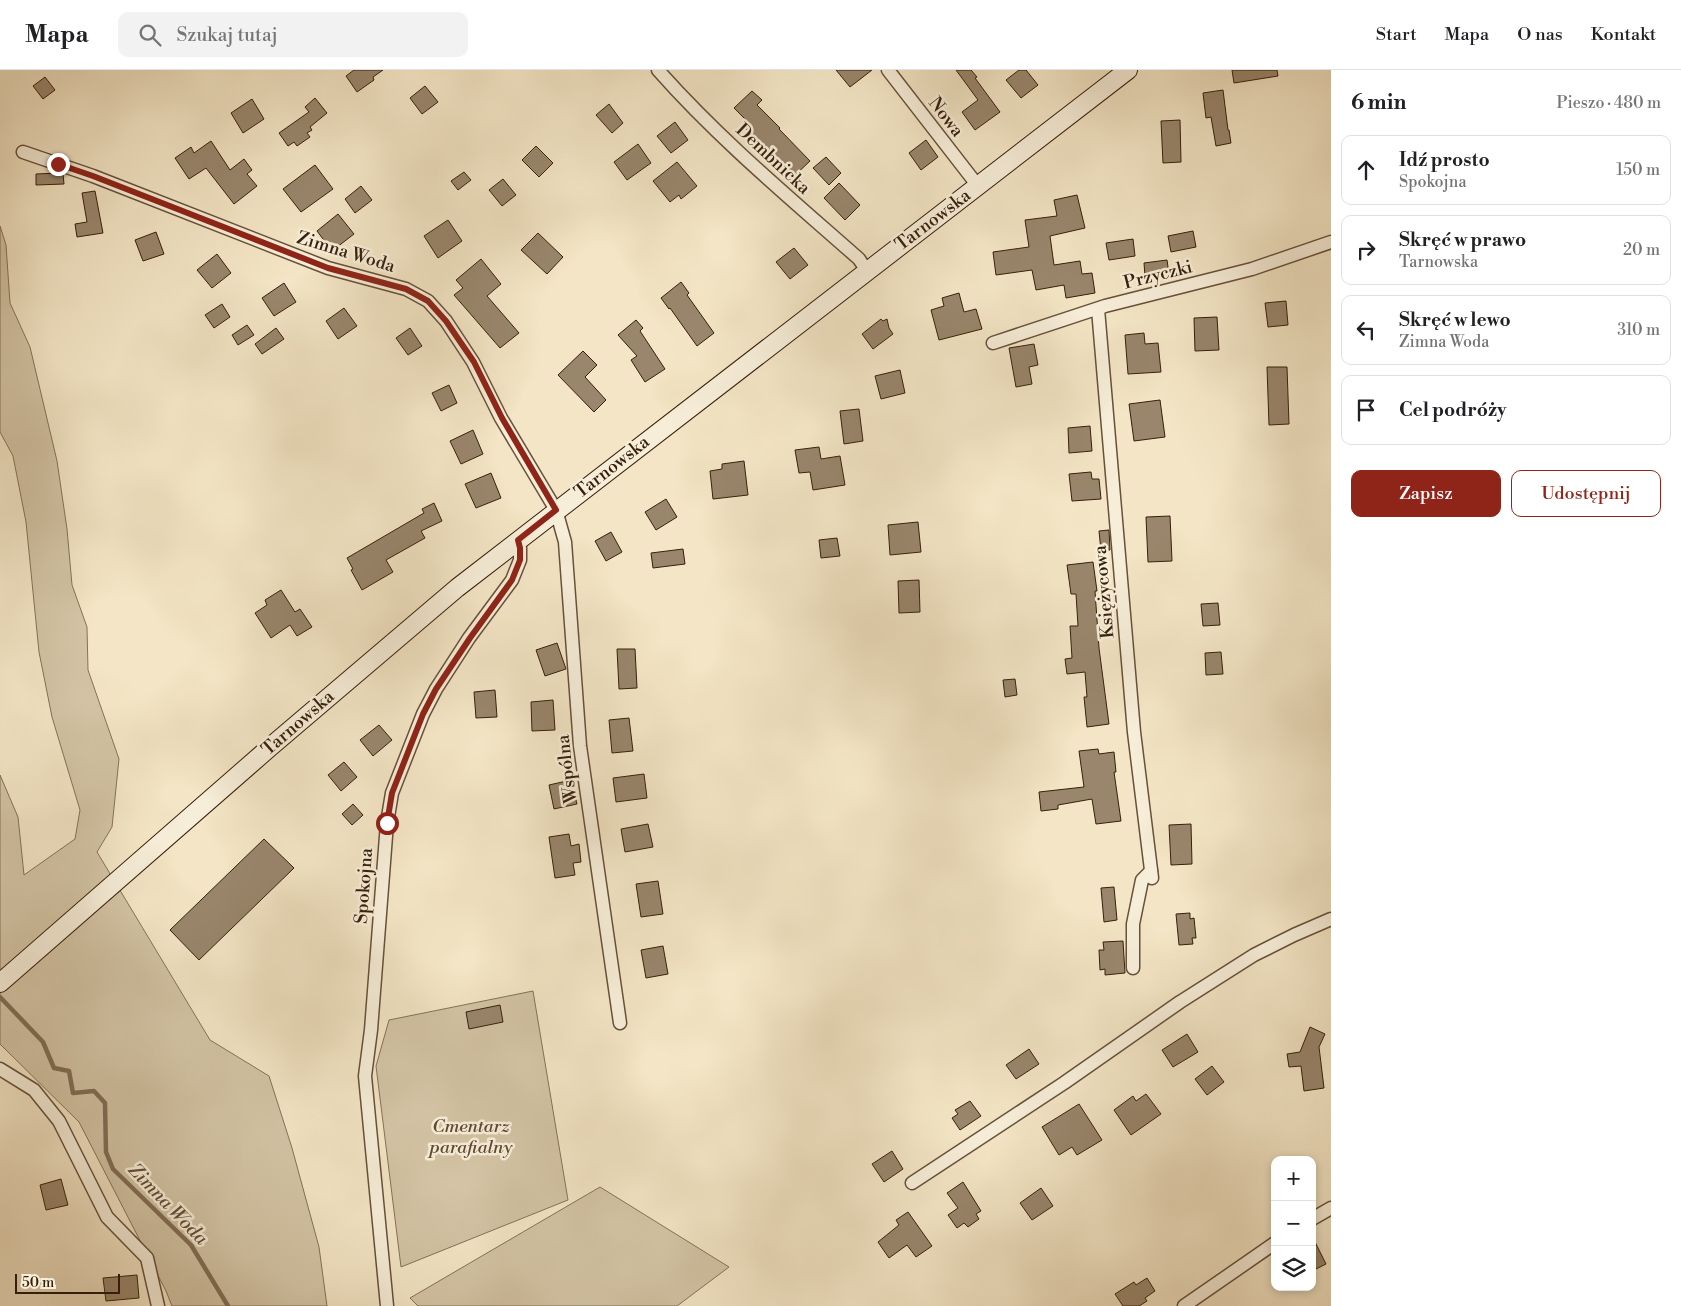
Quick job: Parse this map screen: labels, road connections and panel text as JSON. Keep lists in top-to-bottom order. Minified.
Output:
{"streets":{"main road":["Tarnowska"],"street":["Nowa","Dembnicka","Zimna Woda","Przyczki","Księżycowa","Wspólna","Spokojna"]},"crossings":[["Nowa","Tarnowska"],["Dembnicka","Tarnowska"],["Tarnowska","Zimna Woda"],["Tarnowska","Wspólna"],["Tarnowska","Spokojna"],["Zimna Woda","Wspólna"],["Przyczki","Księżycowa"]],"water":["Zimna Woda"],"parks":["Cmentarz parafialny"],"scale_bar":"50 m","page":{"header":"Mapa","search":"Szukaj tutaj","nav":["Start","Mapa","O nas","Kontakt"],"heading":["6 min","Pieszo · 480 m"],"list":[["Idź prosto","Spokojna","150 m"],["Skręć w prawo","Tarnowska","20 m"],["Skręć w lewo","Zimna Woda","310 m"],"Cel podróży"],"buttons":["Zapisz","Udostępnij"],"map_buttons":["+","−"],"scale":"50 m"}}
